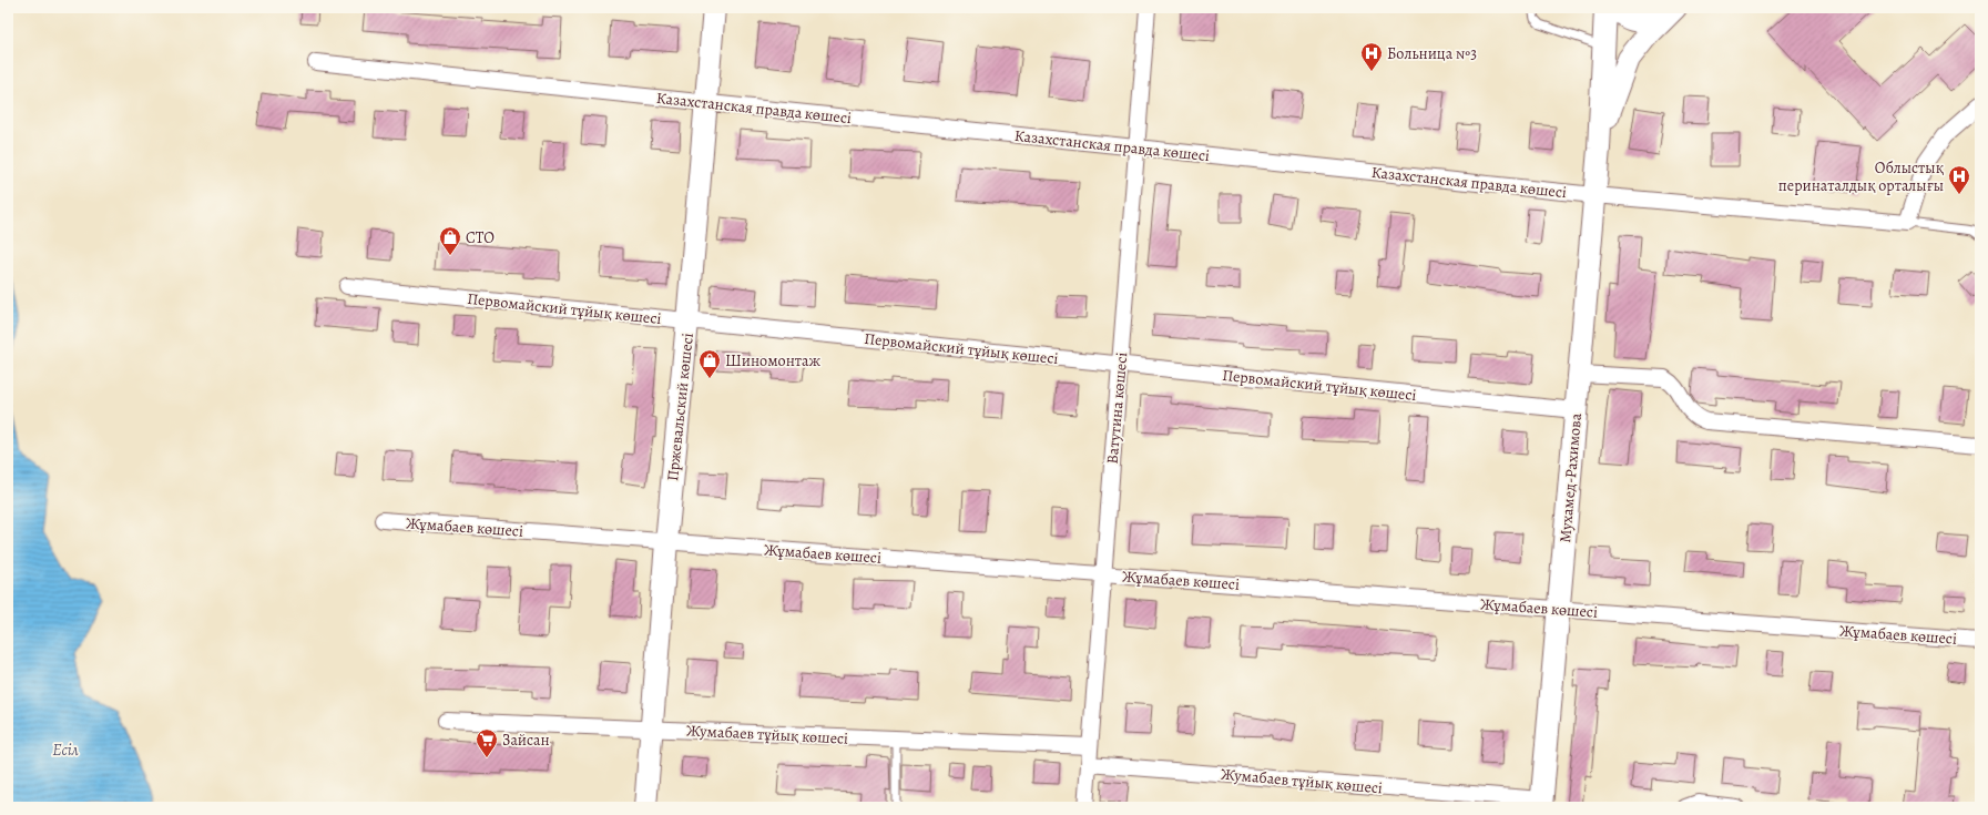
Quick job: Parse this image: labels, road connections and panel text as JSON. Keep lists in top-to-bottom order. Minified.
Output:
{"streets":{"street":["Казахстанская правда көшесі","Первомайский тұйық көшесі","Пржевальский көшесі","Ватутина көшесі","Мухамед-Рахимова","Жұмабаев көшесі","Жумабаев тұйық көшесі"]},"crossings":[["Казахстанская правда көшесі","Пржевальский көшесі"],["Казахстанская правда көшесі","Ватутина көшесі"],["Казахстанская правда көшесі","Мухамед-Рахимова"],["Первомайский тұйық көшесі","Пржевальский көшесі"],["Первомайский тұйық көшесі","Ватутина көшесі"],["Первомайский тұйық көшесі","Мухамед-Рахимова"],["Пржевальский көшесі","Жұмабаев көшесі"],["Пржевальский көшесі","Жумабаев тұйық көшесі"],["Ватутина көшесі","Жұмабаев көшесі"],["Ватутина көшесі","Жумабаев тұйық көшесі"],["Мухамед-Рахимова","Жұмабаев көшесі"],["Мухамед-Рахимова","Жумабаев тұйық көшесі"]],"water":["Есіл"],"places":{"hospital":["Больница №3","Облыстық перинаталдық орталығы"],"shop":["СТО","Шиномонтаж"],"supermarket":["Зайсан"]}}
